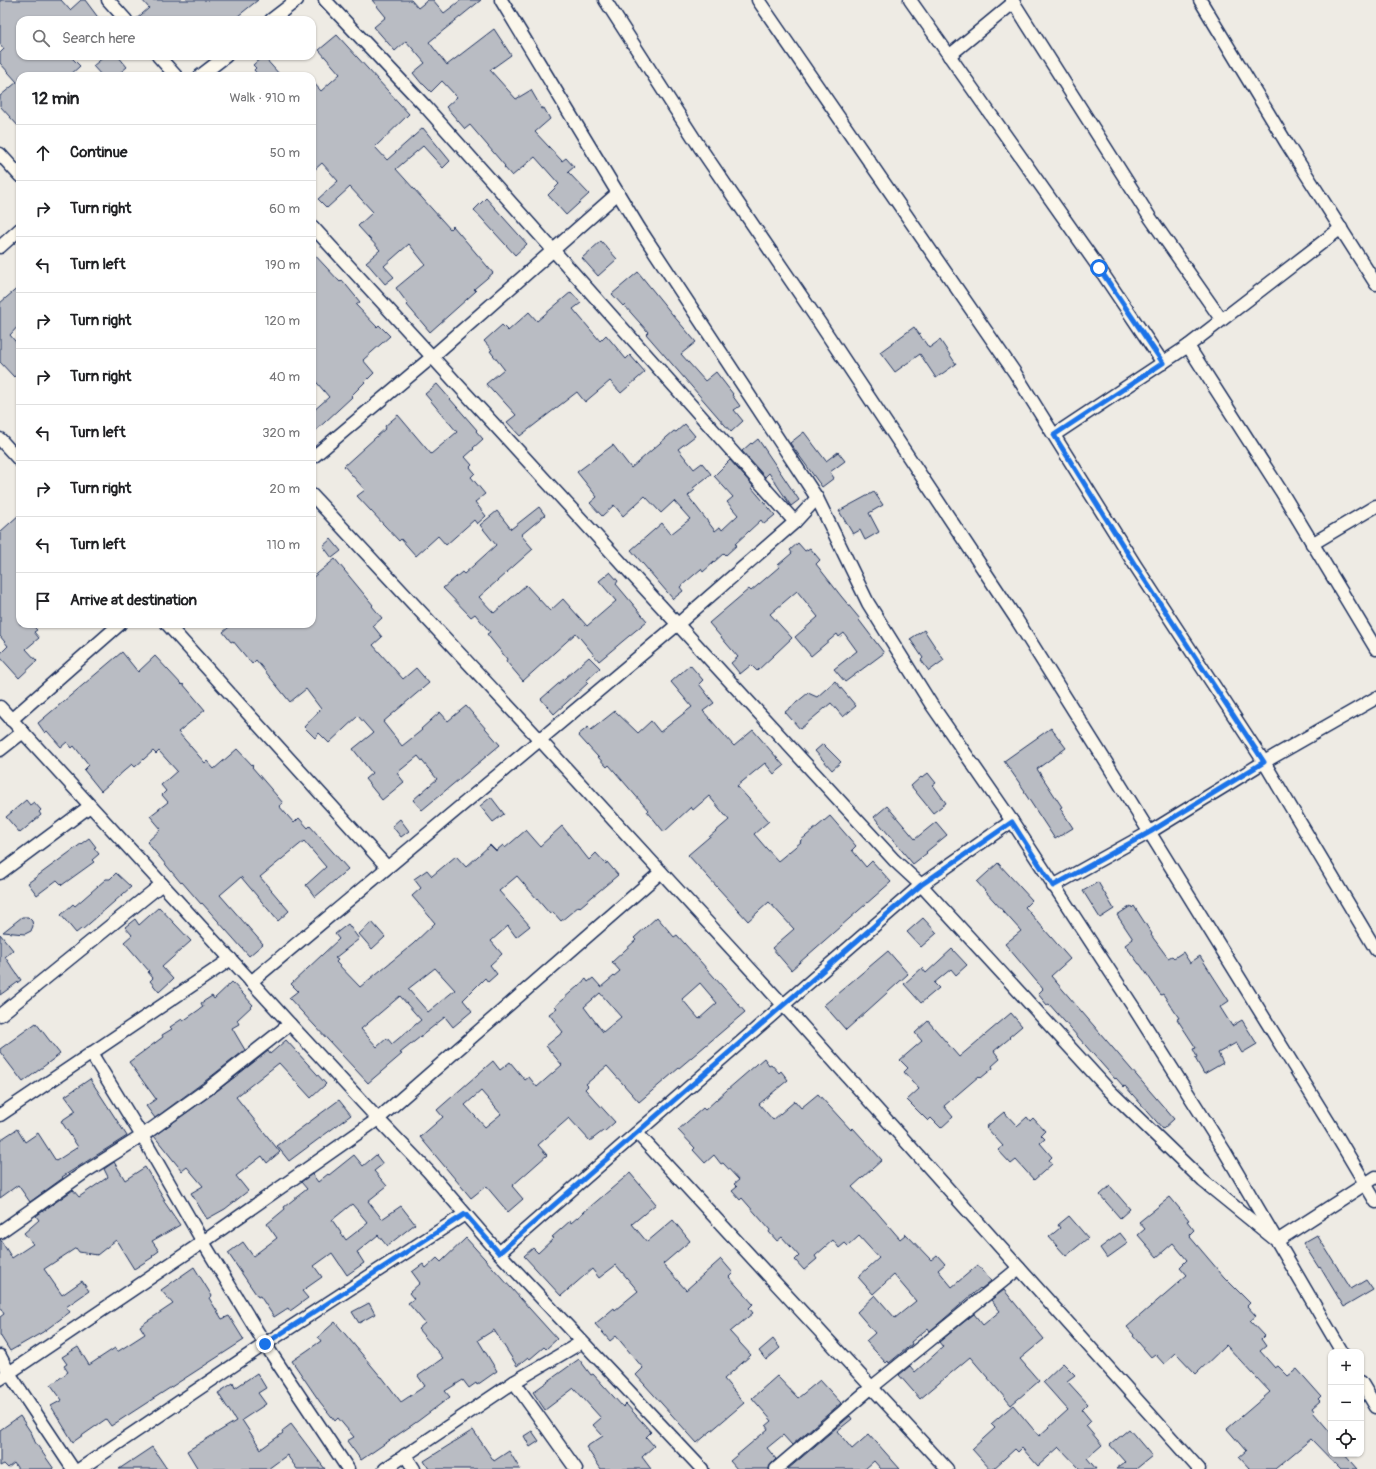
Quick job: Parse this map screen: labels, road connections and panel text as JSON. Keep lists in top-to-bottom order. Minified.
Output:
{"page":{"search":"Search here","heading":["12 min","Walk · 910 m"],"list":[["Continue","50 m"],["Turn right","60 m"],["Turn left","190 m"],["Turn right","120 m"],["Turn right","40 m"],["Turn left","320 m"],["Turn right","20 m"],["Turn left","110 m"],"Arrive at destination"],"map_buttons":["+","−"]}}
